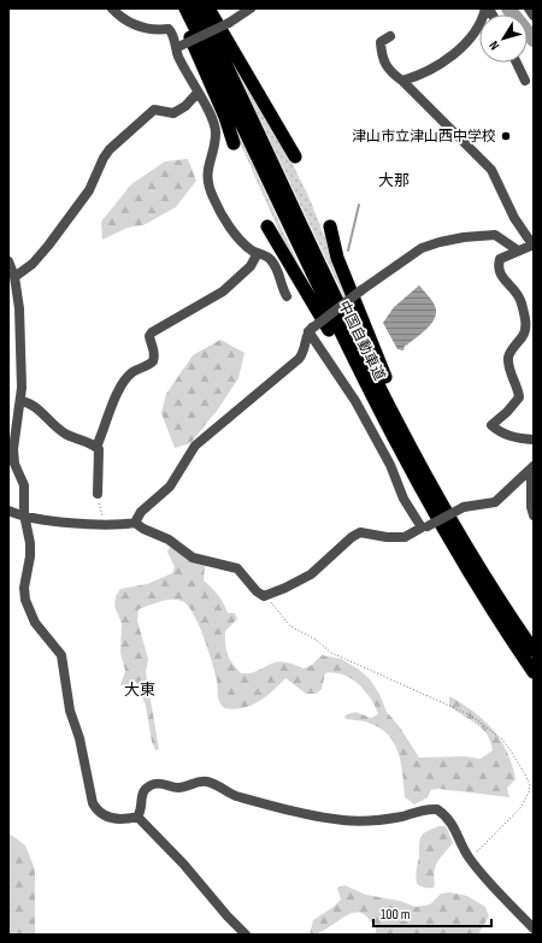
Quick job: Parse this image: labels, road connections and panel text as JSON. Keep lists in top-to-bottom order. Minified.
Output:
{"streets":{"highway":["中国自動車道"]},"districts":["大那","大東"],"places":["津山市立津山西中学校"],"scale_bar":"100 m","north":"bottom left"}
